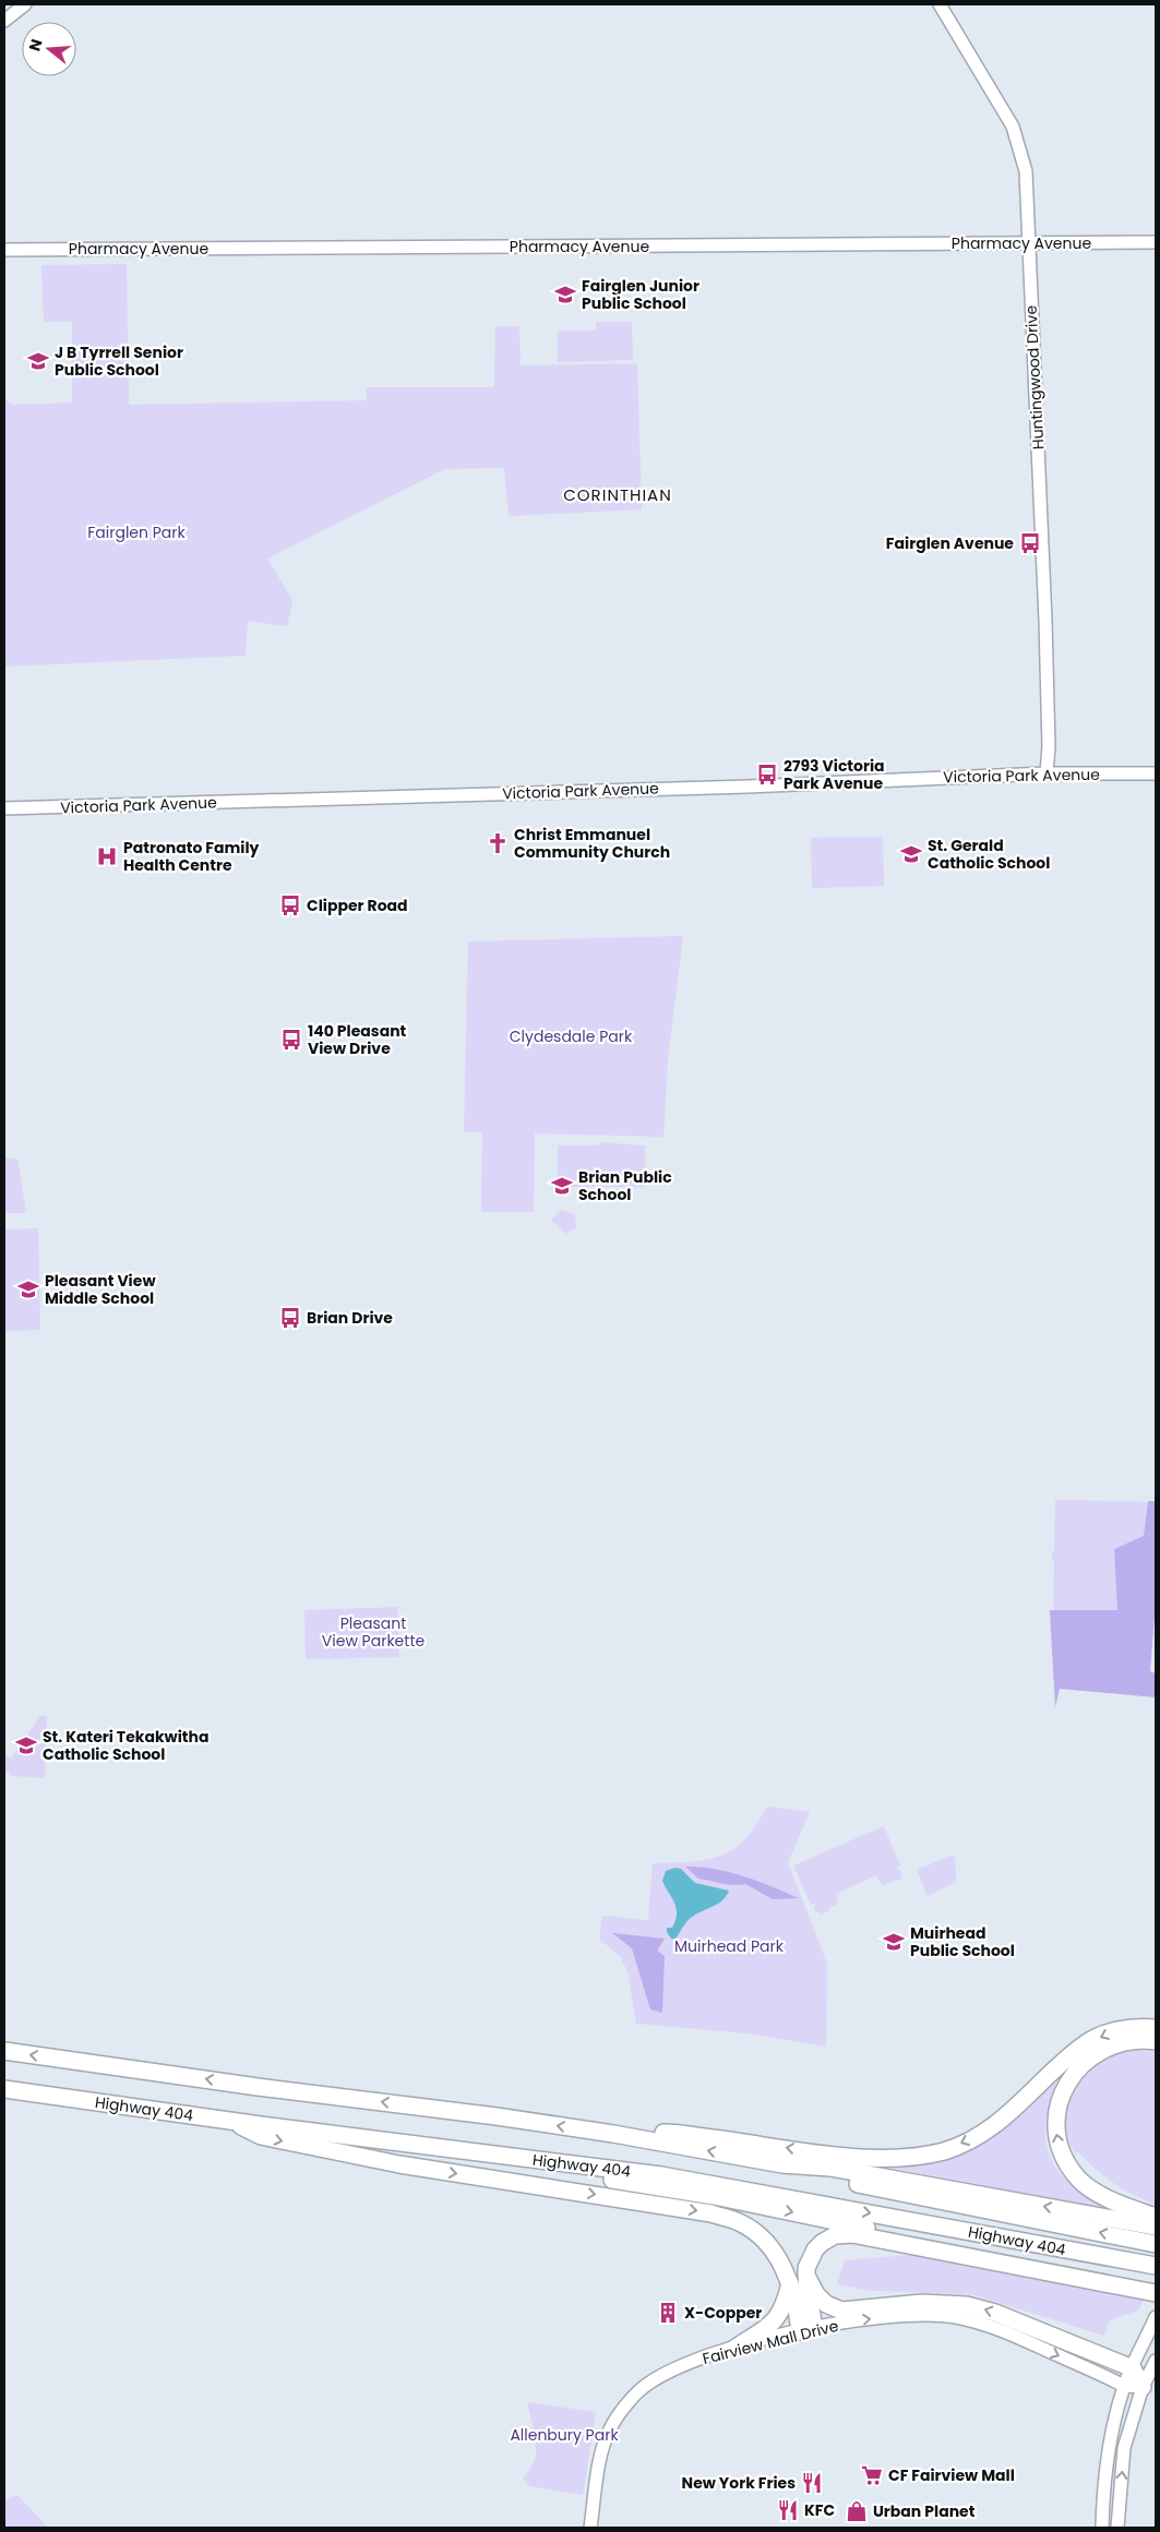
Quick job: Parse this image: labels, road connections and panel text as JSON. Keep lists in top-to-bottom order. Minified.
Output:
{"streets":{"highway":["Highway 404"],"street":["Pharmacy Avenue","Huntingwood Drive","Victoria Park Avenue","Fairview Mall Drive"]},"crossings":[["Pharmacy Avenue","Huntingwood Drive"],["Huntingwood Drive","Victoria Park Avenue"]],"one_way":["Fairview Mall Drive"],"districts":["CORINTHIAN"],"parks":["Fairglen Park","Clydesdale Park","Pleasant View Parkette","Muirhead Park","Allenbury Park"],"places":{"school or university":["Fairglen Junior Public School","J B Tyrrell Senior Public School","St. Gerald Catholic School","Brian Public School","Pleasant View Middle School","St. Kateri Tekakwitha Catholic School","Muirhead Public School"],"bus stop":["Fairglen Avenue","2793 Victoria Park Avenue","Clipper Road","140 Pleasant View Drive","Brian Drive"],"church":["Christ Emmanuel Community Church"],"hospital":["Patronato Family Health Centre"],"building":["X-Copper"],"supermarket":["CF Fairview Mall"],"restaurant":["New York Fries","KFC"],"shop":["Urban Planet"]},"north":"left"}
